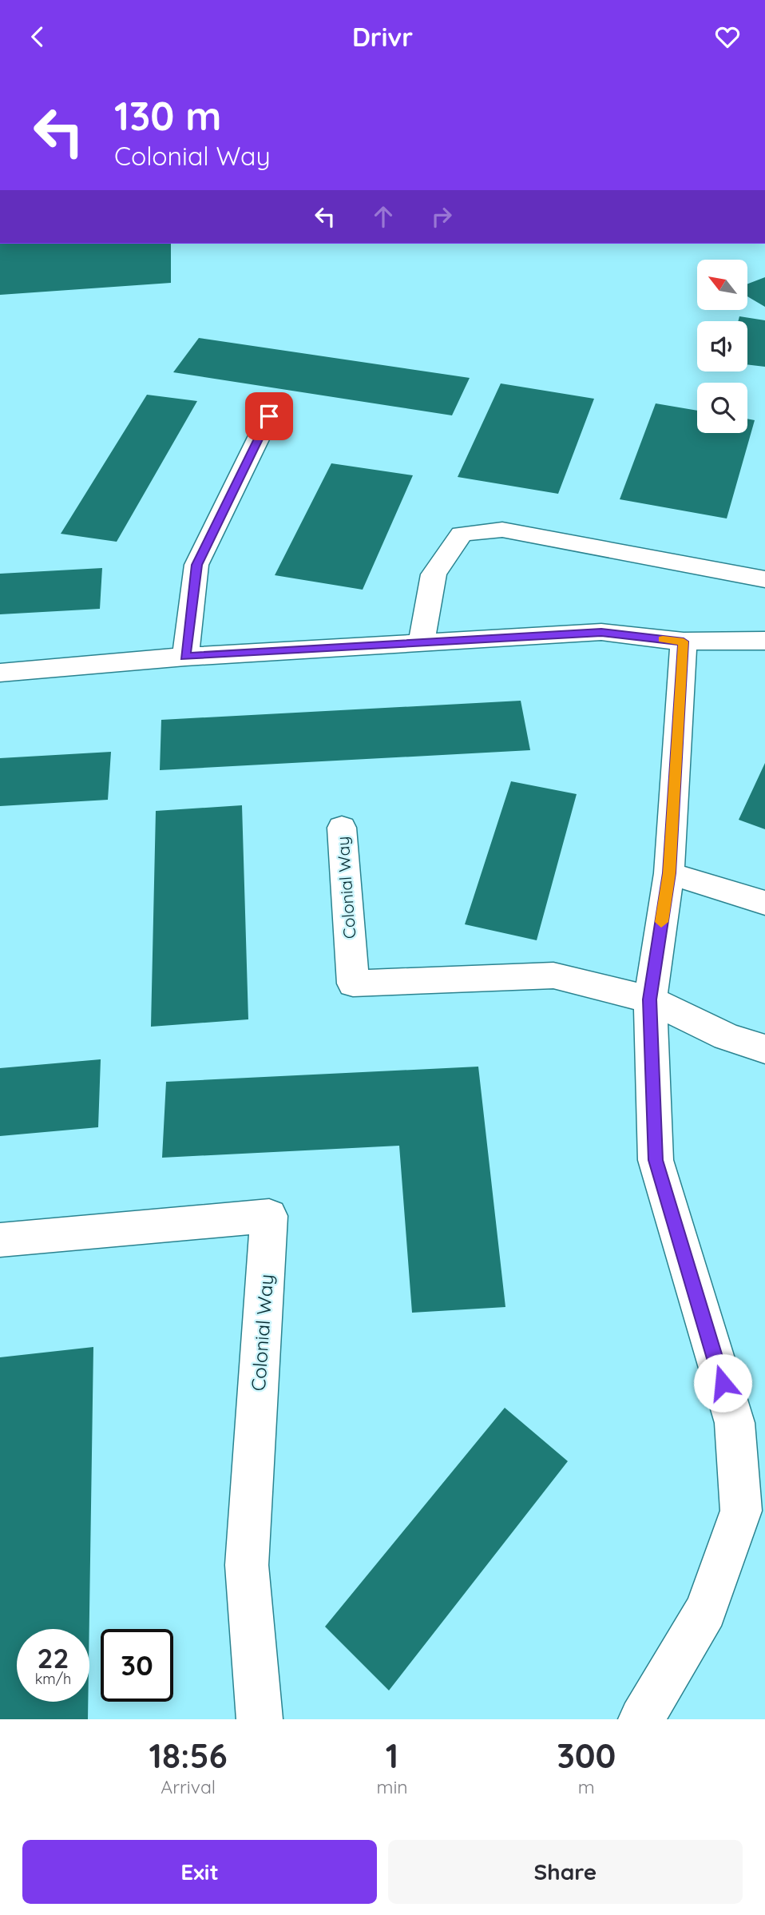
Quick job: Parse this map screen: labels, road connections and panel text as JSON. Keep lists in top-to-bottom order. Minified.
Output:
{"streets":{"street":["Colonial Way"]},"north":"top left","page":{"header":"Drivr","turn":["130 m","Colonial Way"],"speed":"22 km/h","limit":"30","eta":["18:56","Arrival","1","min","300","m"],"buttons":["Exit","Share"]}}
